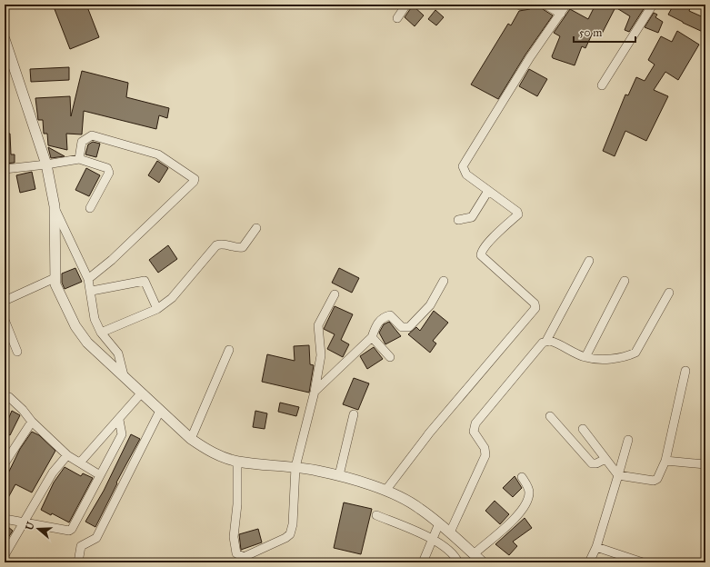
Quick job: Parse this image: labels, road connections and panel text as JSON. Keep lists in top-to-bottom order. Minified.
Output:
{"scale_bar":"50 m","north":"left"}
